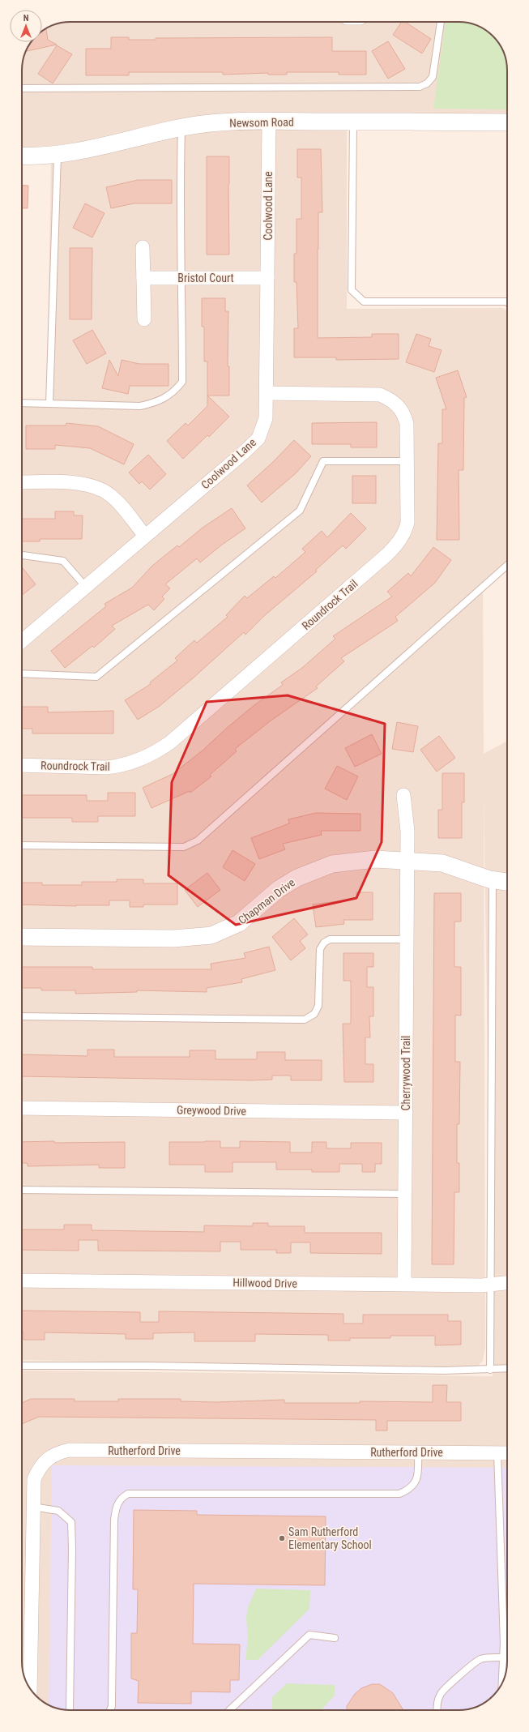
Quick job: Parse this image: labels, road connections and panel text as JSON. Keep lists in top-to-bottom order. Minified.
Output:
{"streets":{"street":["Newsom Road","Coolwood Lane","Bristol Court","Roundrock Trail","Chapman Drive","Cherrywood Trail","Greywood Drive","Hillwood Drive","Rutherford Drive"]},"crossings":[["Newsom Road","Coolwood Lane"],["Coolwood Lane","Bristol Court"],["Coolwood Lane","Roundrock Trail"],["Chapman Drive","Cherrywood Trail"],["Cherrywood Trail","Greywood Drive"],["Cherrywood Trail","Hillwood Drive"]],"places":["Sam Rutherford Elementary School"],"north":"top"}
